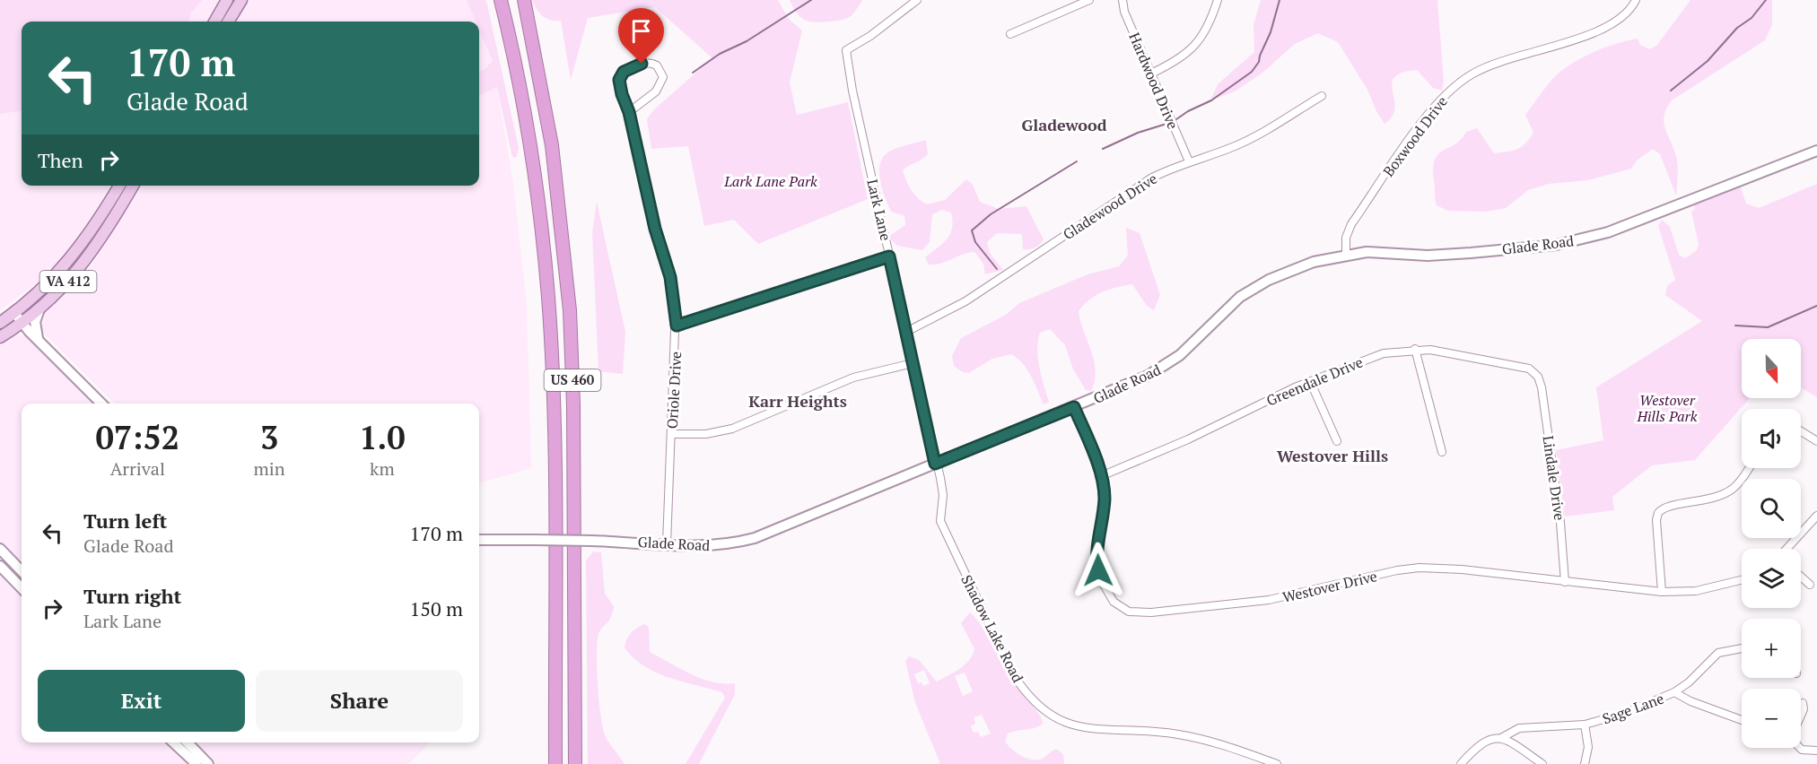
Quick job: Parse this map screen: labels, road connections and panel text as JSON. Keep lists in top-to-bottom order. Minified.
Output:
{"streets":{"highway":["US 460"],"main road":["VA 412"],"street":["Hardwood Drive","Boxwood Drive","Gladewood Drive","Lark Lane","Glade Road","Greendale Drive","Oriole Drive","Lindale Drive","Westover Drive","Shadow Lake Road","Sage Lane"]},"crossings":[["Hardwood Drive","Gladewood Drive"],["Boxwood Drive","Glade Road"],["Gladewood Drive","Lark Lane"],["Lark Lane","Glade Road"],["Lark Lane","Shadow Lake Road"],["Glade Road","Oriole Drive"],["Glade Road","Westover Drive"],["Glade Road","Shadow Lake Road"],["Greendale Drive","Lindale Drive"],["Greendale Drive","Westover Drive"],["Lindale Drive","Westover Drive"]],"districts":["Gladewood","Karr Heights","Westover Hills"],"parks":["Lark Lane Park","Westover Hills Park"],"north":"bottom","page":{"turn":["170 m","Glade Road"],"then":"Then","map_buttons":["+","−"],"eta":["07:52","Arrival","3","min","1.0","km"],"list":[{"name":"Turn left","note":"Glade Road","value":"170 m"},{"name":"Turn right","note":"Lark Lane","value":"150 m"}],"buttons":["Exit","Share"]}}
